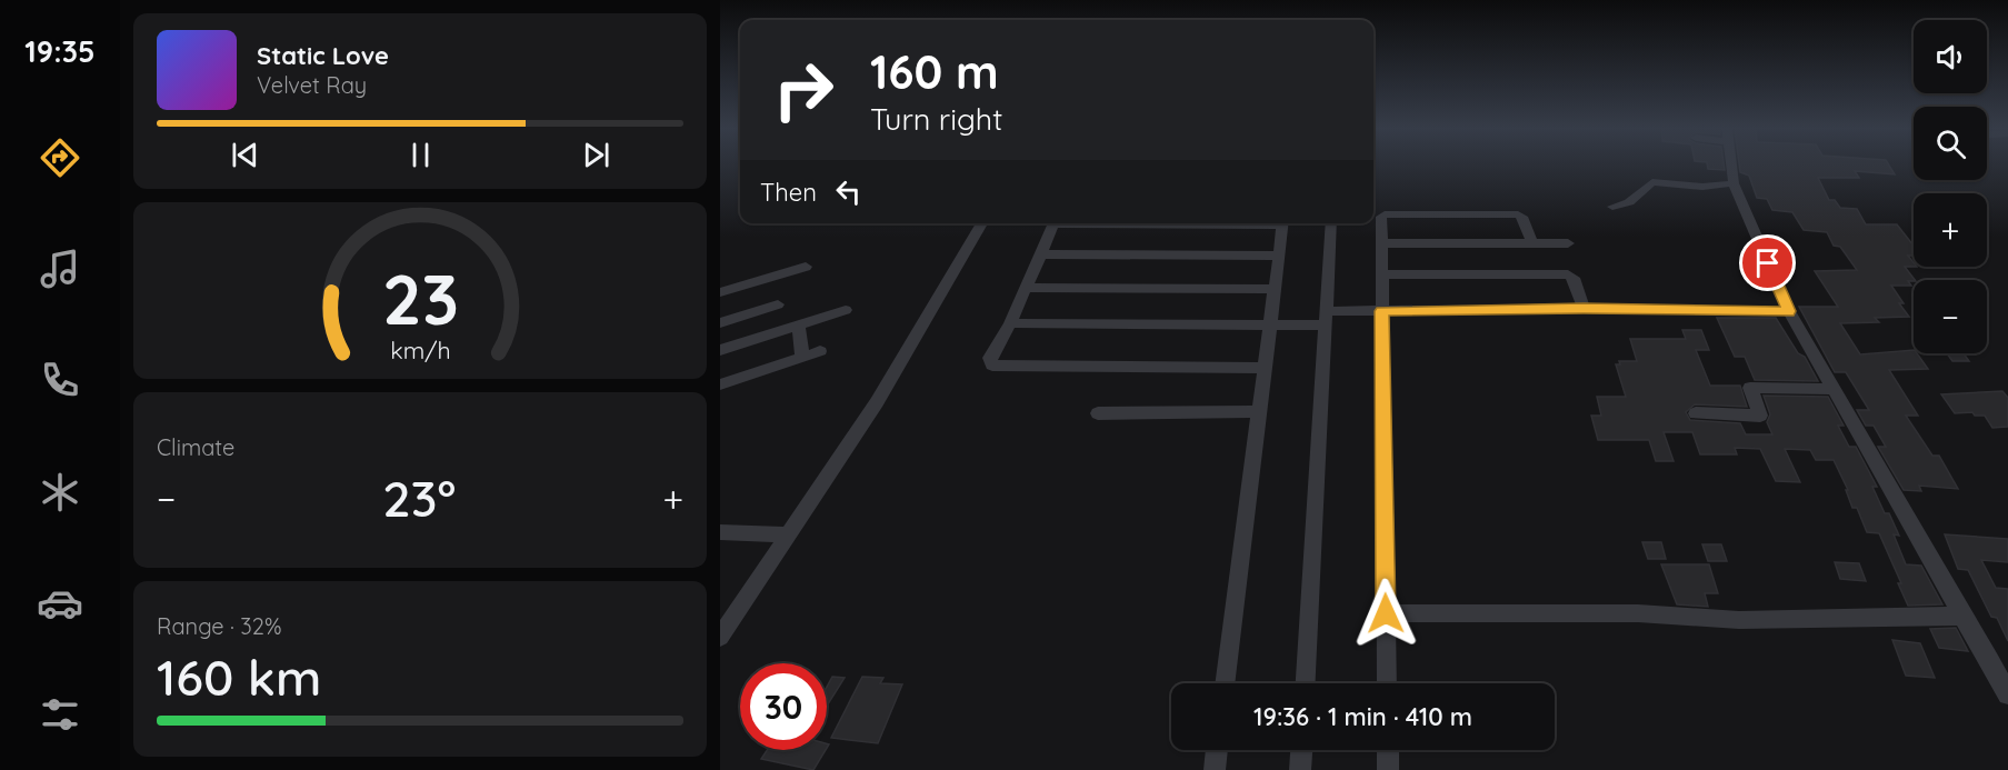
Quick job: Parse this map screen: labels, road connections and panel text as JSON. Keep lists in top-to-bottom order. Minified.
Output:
{"page":{"tabs":"19:35","map_buttons":["+","−"],"turn":["160 m","Turn right"],"song":["Static Love","Velvet Ray"],"then":"Then","tile":["Climate",["Range · 32%","160 km"]],"heat":["−","23°","+"],"limit":"30","trip":"19:36 · 1 min · 410 m","gauge":["23","km/h"]}}
